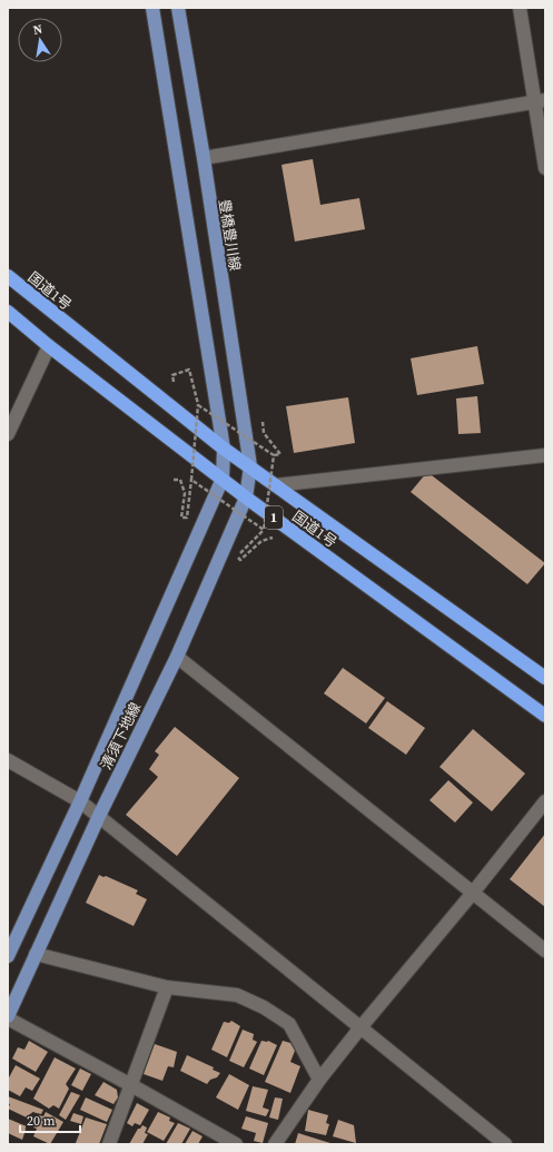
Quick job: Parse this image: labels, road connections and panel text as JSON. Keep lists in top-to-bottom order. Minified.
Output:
{"streets":{"highway":["国道1号","1"],"main road":["豊橋豊川線","清須下地線"]},"crossings":[["豊橋豊川線","国道1号"],["豊橋豊川線","清須下地線"],["国道1号","清須下地線"]],"scale_bar":"20 m","north":"top"}
